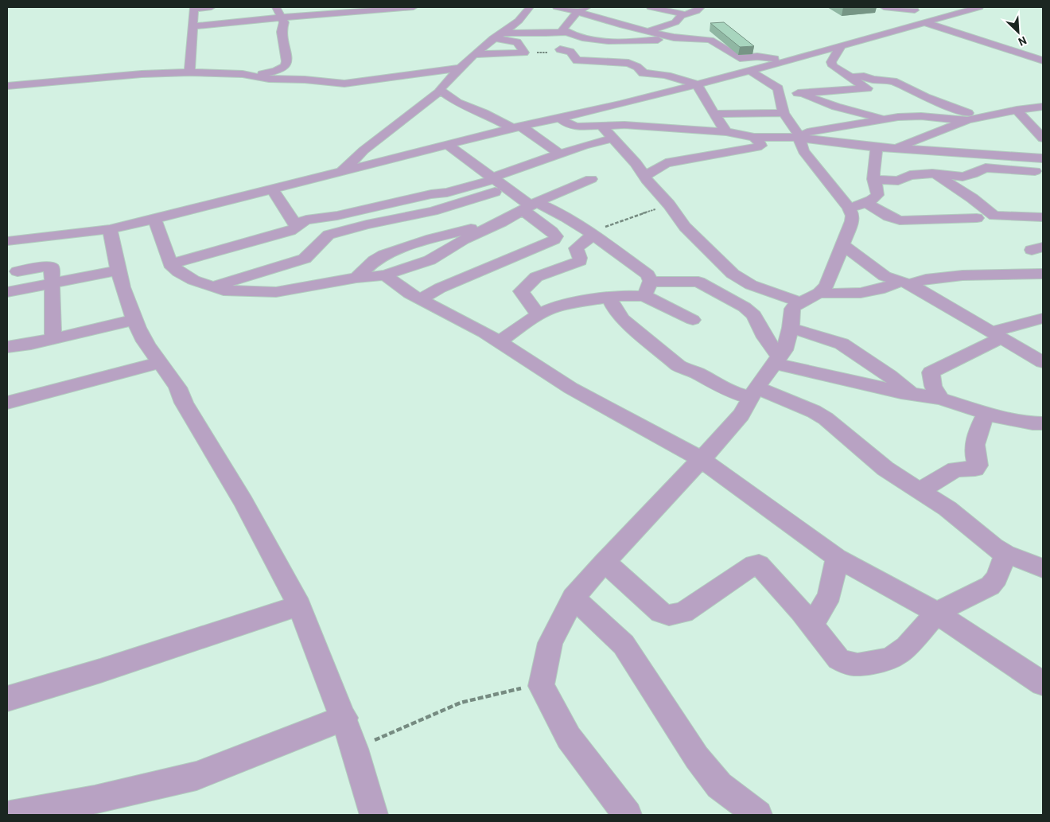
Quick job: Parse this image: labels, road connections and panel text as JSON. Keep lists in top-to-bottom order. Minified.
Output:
{"north":"bottom right"}
